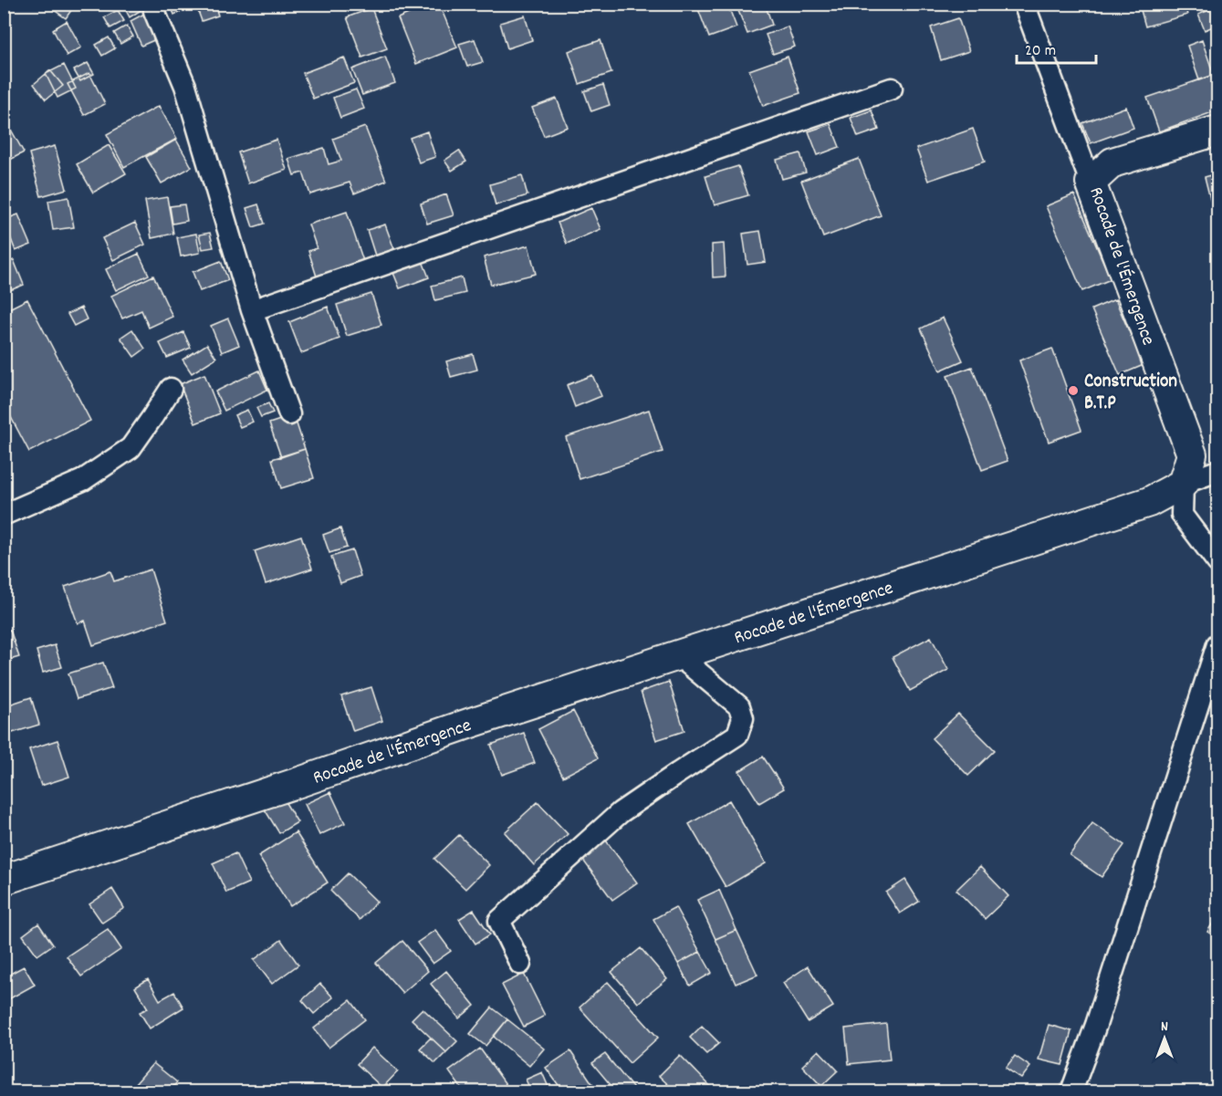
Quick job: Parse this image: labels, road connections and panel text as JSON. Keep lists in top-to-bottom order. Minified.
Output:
{"streets":{"street":["Rocade de l'Émergence"]},"places":["Construction B.T.P"],"scale_bar":"20 m","north":"top"}
